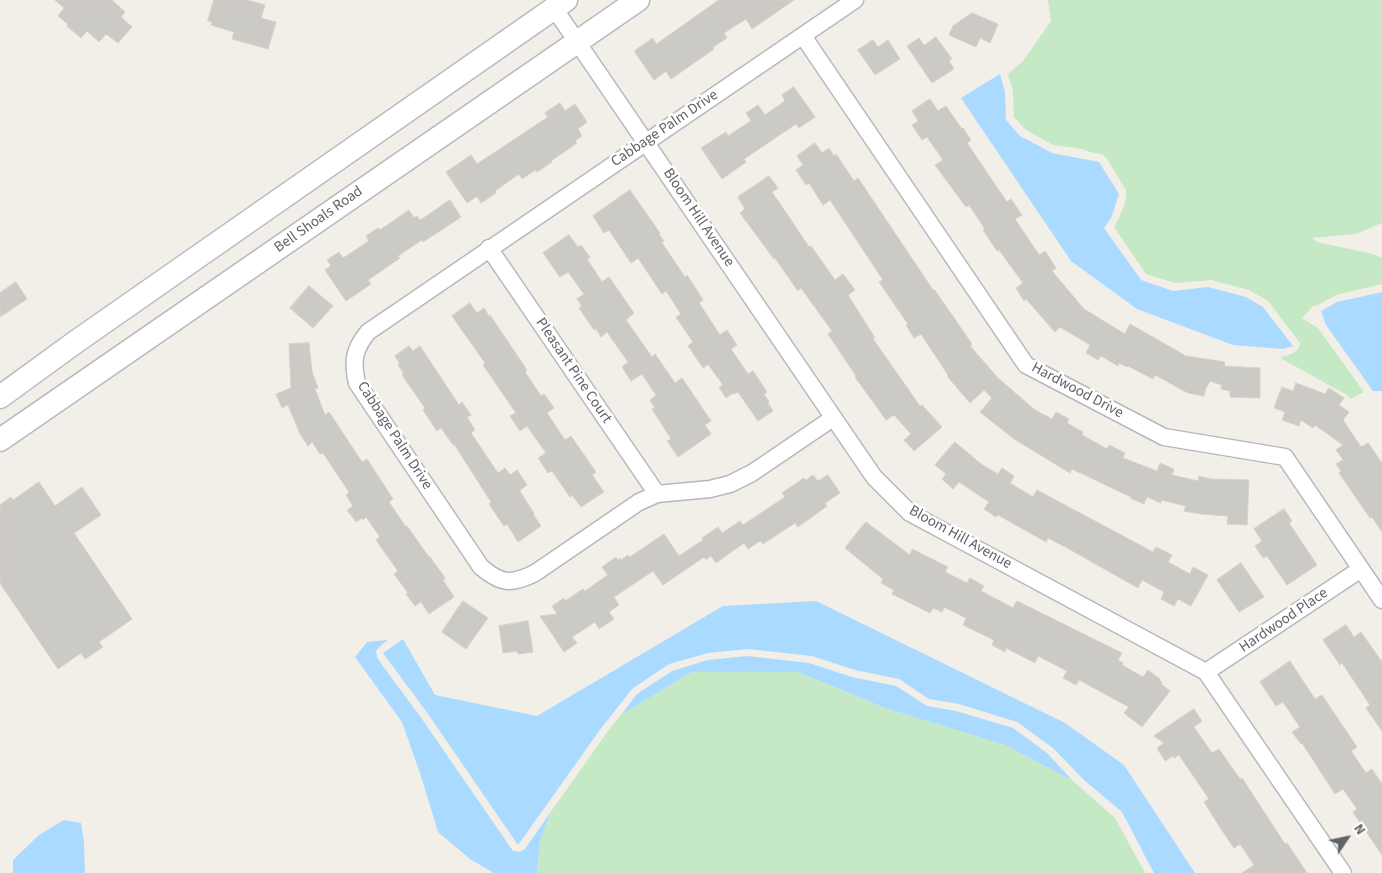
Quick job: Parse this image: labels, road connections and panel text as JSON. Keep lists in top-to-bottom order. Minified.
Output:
{"streets":{"main road":["Bell Shoals Road"],"street":["Cabbage Palm Drive","Bloom Hill Avenue","Pleasant Pine Court","Hardwood Drive","Hardwood Place"]},"crossings":[["Cabbage Palm Drive","Bloom Hill Avenue"],["Cabbage Palm Drive","Pleasant Pine Court"],["Cabbage Palm Drive","Hardwood Drive"],["Bloom Hill Avenue","Bell Shoals Road"],["Bloom Hill Avenue","Hardwood Place"],["Hardwood Drive","Hardwood Place"]],"north":"top right"}
